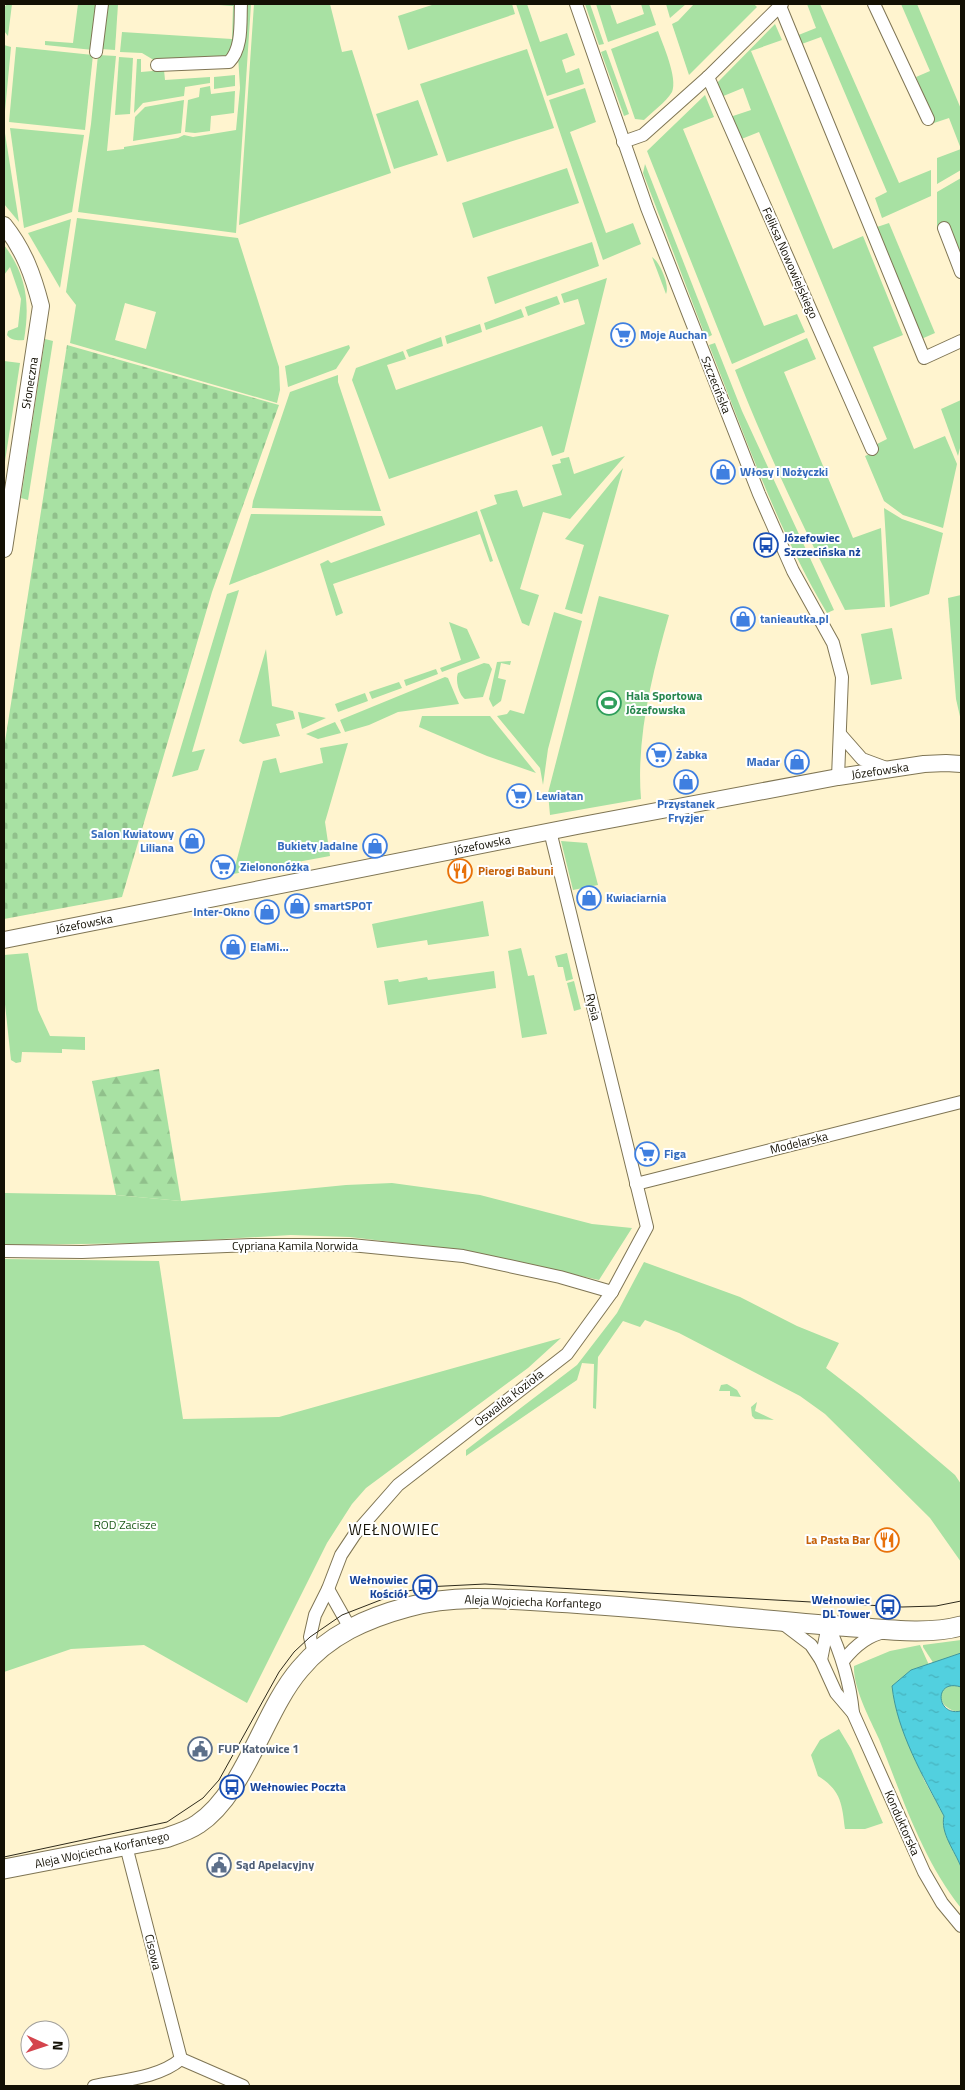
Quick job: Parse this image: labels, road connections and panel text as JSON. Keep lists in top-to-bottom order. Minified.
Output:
{"streets":{"main road":["Aleja Wojciecha Korfantego"],"street":["Feliksa Nowowiejskiego","Słoneczna","Szczecińska","Józefowska","Rysia","Modelarska","Cypriana Kamila Norwida","Oswalda Kozioła","Konduktorska","Cisowa"]},"crossings":[["Szczecińska","Józefowska"],["Józefowska","Rysia"],["Rysia","Modelarska"],["Rysia","Oswalda Kozioła"],["Modelarska","Oswalda Kozioła"],["Cypriana Kamila Norwida","Oswalda Kozioła"],["Oswalda Kozioła","Aleja Wojciecha Korfantego"],["Aleja Wojciecha Korfantego","Konduktorska"],["Aleja Wojciecha Korfantego","Cisowa"]],"districts":["WEŁNOWIEC"],"parks":["ROD Zacisze"],"places":{"supermarket":["Moje Auchan","Żabka","Lewiatan","Zielononóżka","Figa"],"shop":["Włosy i Nożyczki","tanieautka.pl","Madar","Przystanek Fryzjer","Salon Kwiatowy Liliana","Bukiety Jadalne","Kwiaciarnia","smartSPOT","Inter-Okno","ElaMi…"],"bus stop":["Józefowiec Szczecińska nż","Wełnowiec Kościół","Wełnowiec DL Tower","Wełnowiec Poczta"],"sports":["Hala Sportowa Józefowska"],"restaurant":["Pierogi Babuni","La Pasta Bar"],"public building":["FUP Katowice 1","Sąd Apelacyjny"]},"north":"right"}
